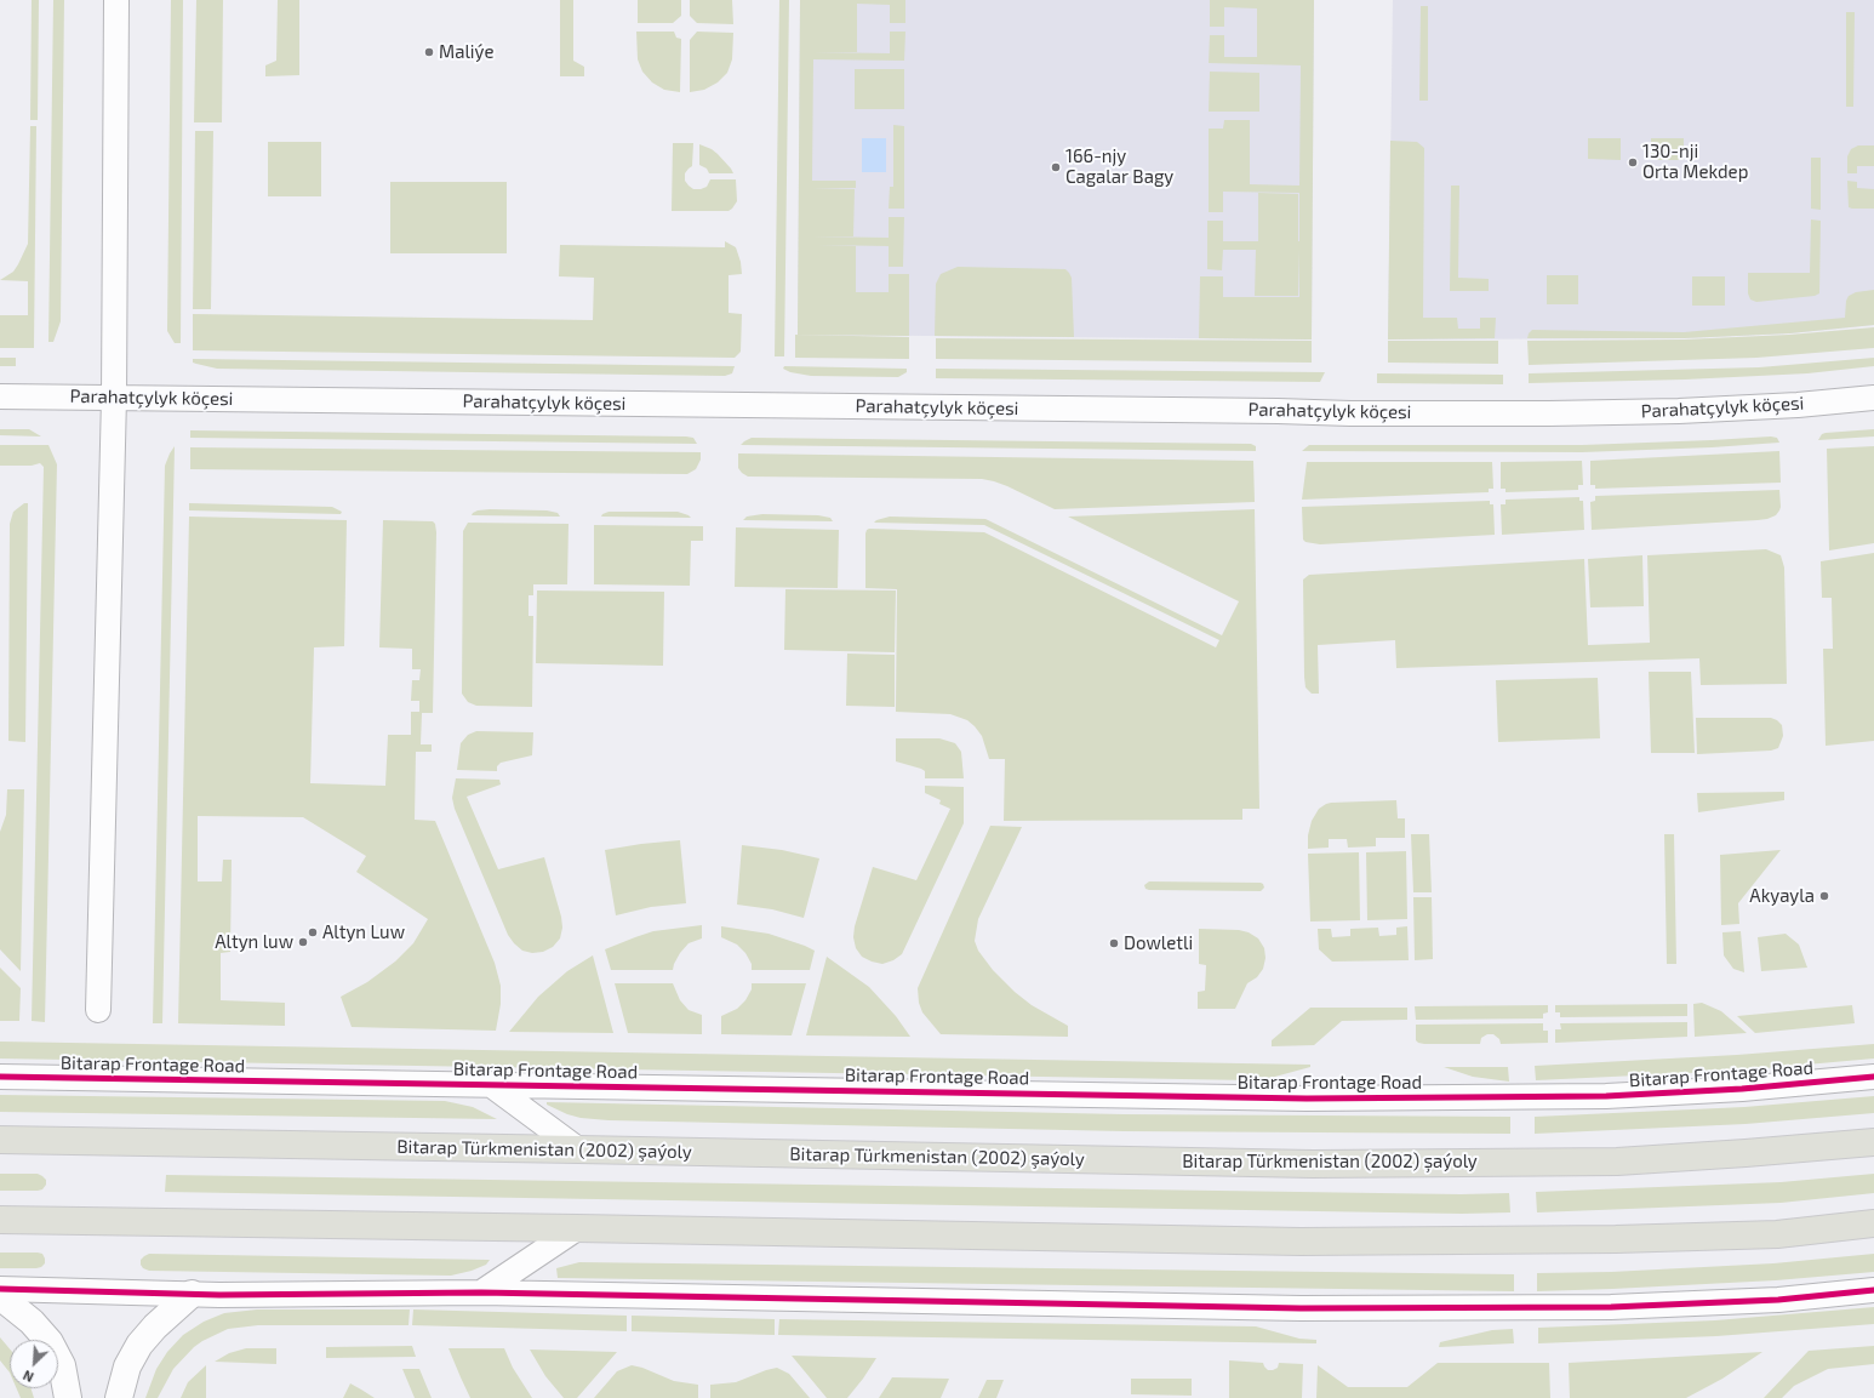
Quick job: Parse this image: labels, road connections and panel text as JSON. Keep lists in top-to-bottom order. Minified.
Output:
{"streets":{"main road":["Bitarap Türkmenistan (2002) şaýoly"],"street":["Parahatçylyk köçesi","Bitarap Frontage Road"]},"places":["Maliýe","130-nji Orta Mekdep","166-njy Cagalar Bagy","Akyayla","Altyn Luw","Altyn luw","Dowletli"],"north":"bottom left"}
